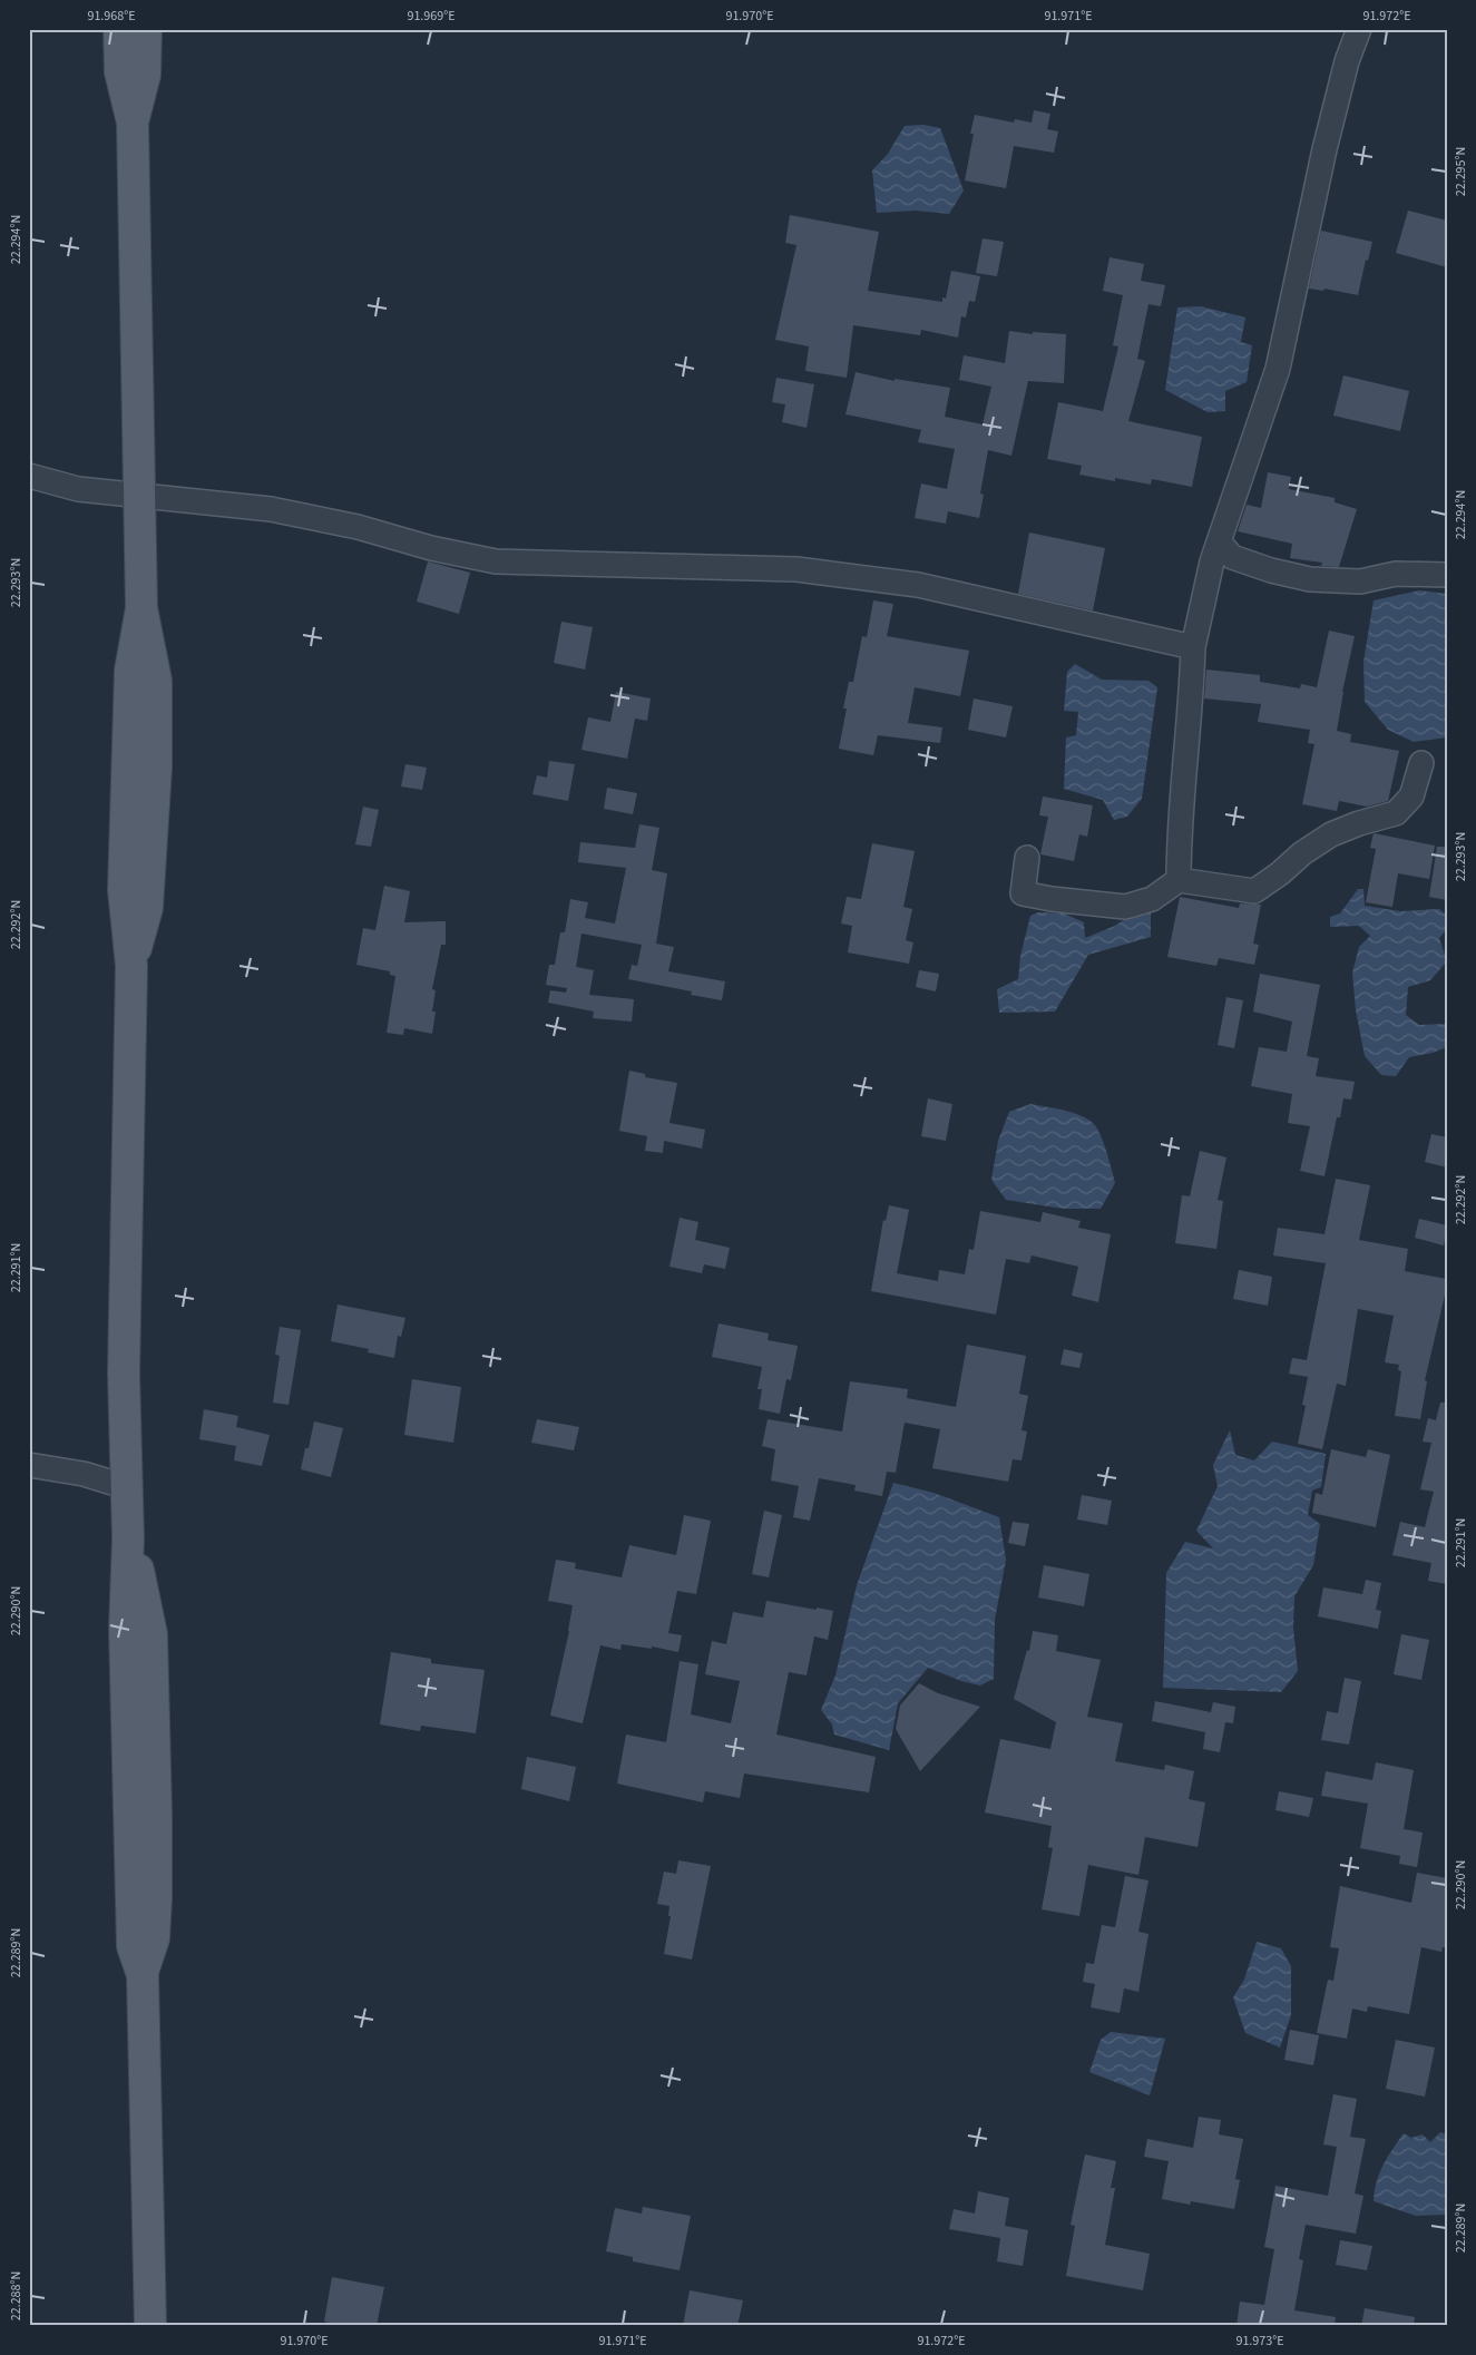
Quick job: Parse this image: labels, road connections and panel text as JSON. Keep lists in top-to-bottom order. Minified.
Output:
{"coordinates":["91.968°E","91.969°E","91.970°E","91.971°E","91.972°E","22.295°N","22.294°N","22.293°N","22.292°N","22.291°N","22.290°N","22.289°N","22.288°N","91.973°E"]}
